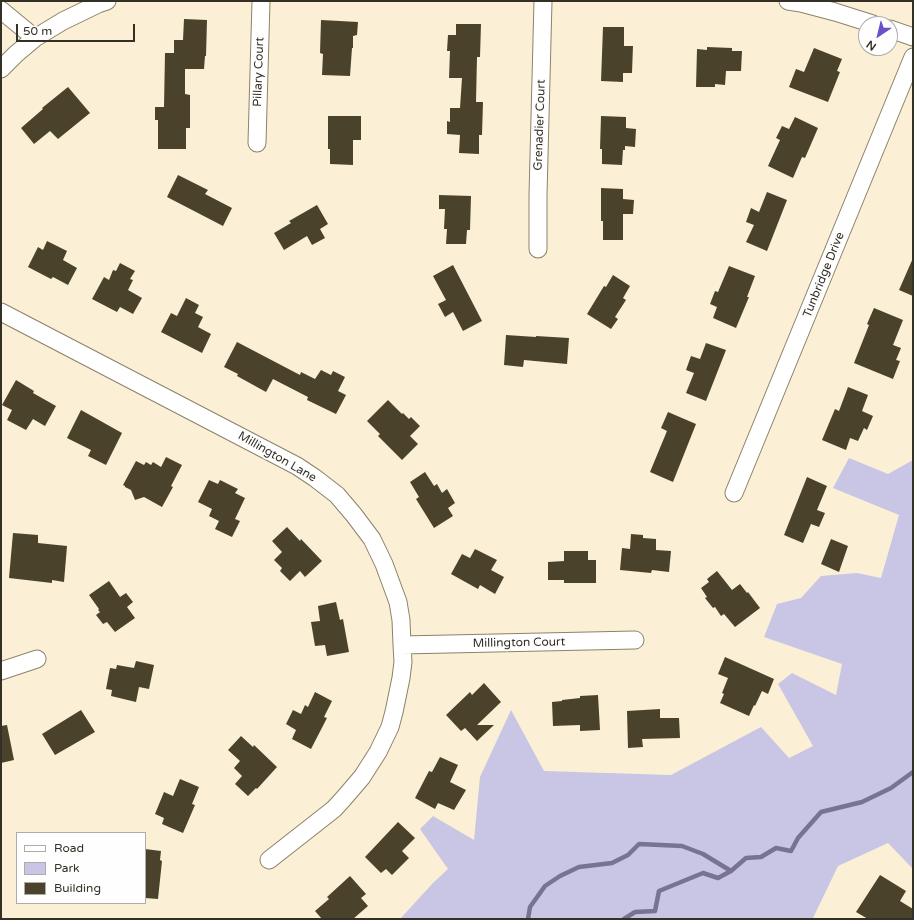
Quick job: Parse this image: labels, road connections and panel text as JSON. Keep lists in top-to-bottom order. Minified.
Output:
{"streets":{"street":["Pillary Court","Grenadier Court","Tunbridge Drive","Millington Lane","Millington Court"]},"crossings":[["Millington Lane","Millington Court"]],"legend":["Road","Park","Building"],"scale_bar":"50 m","north":"bottom left"}
